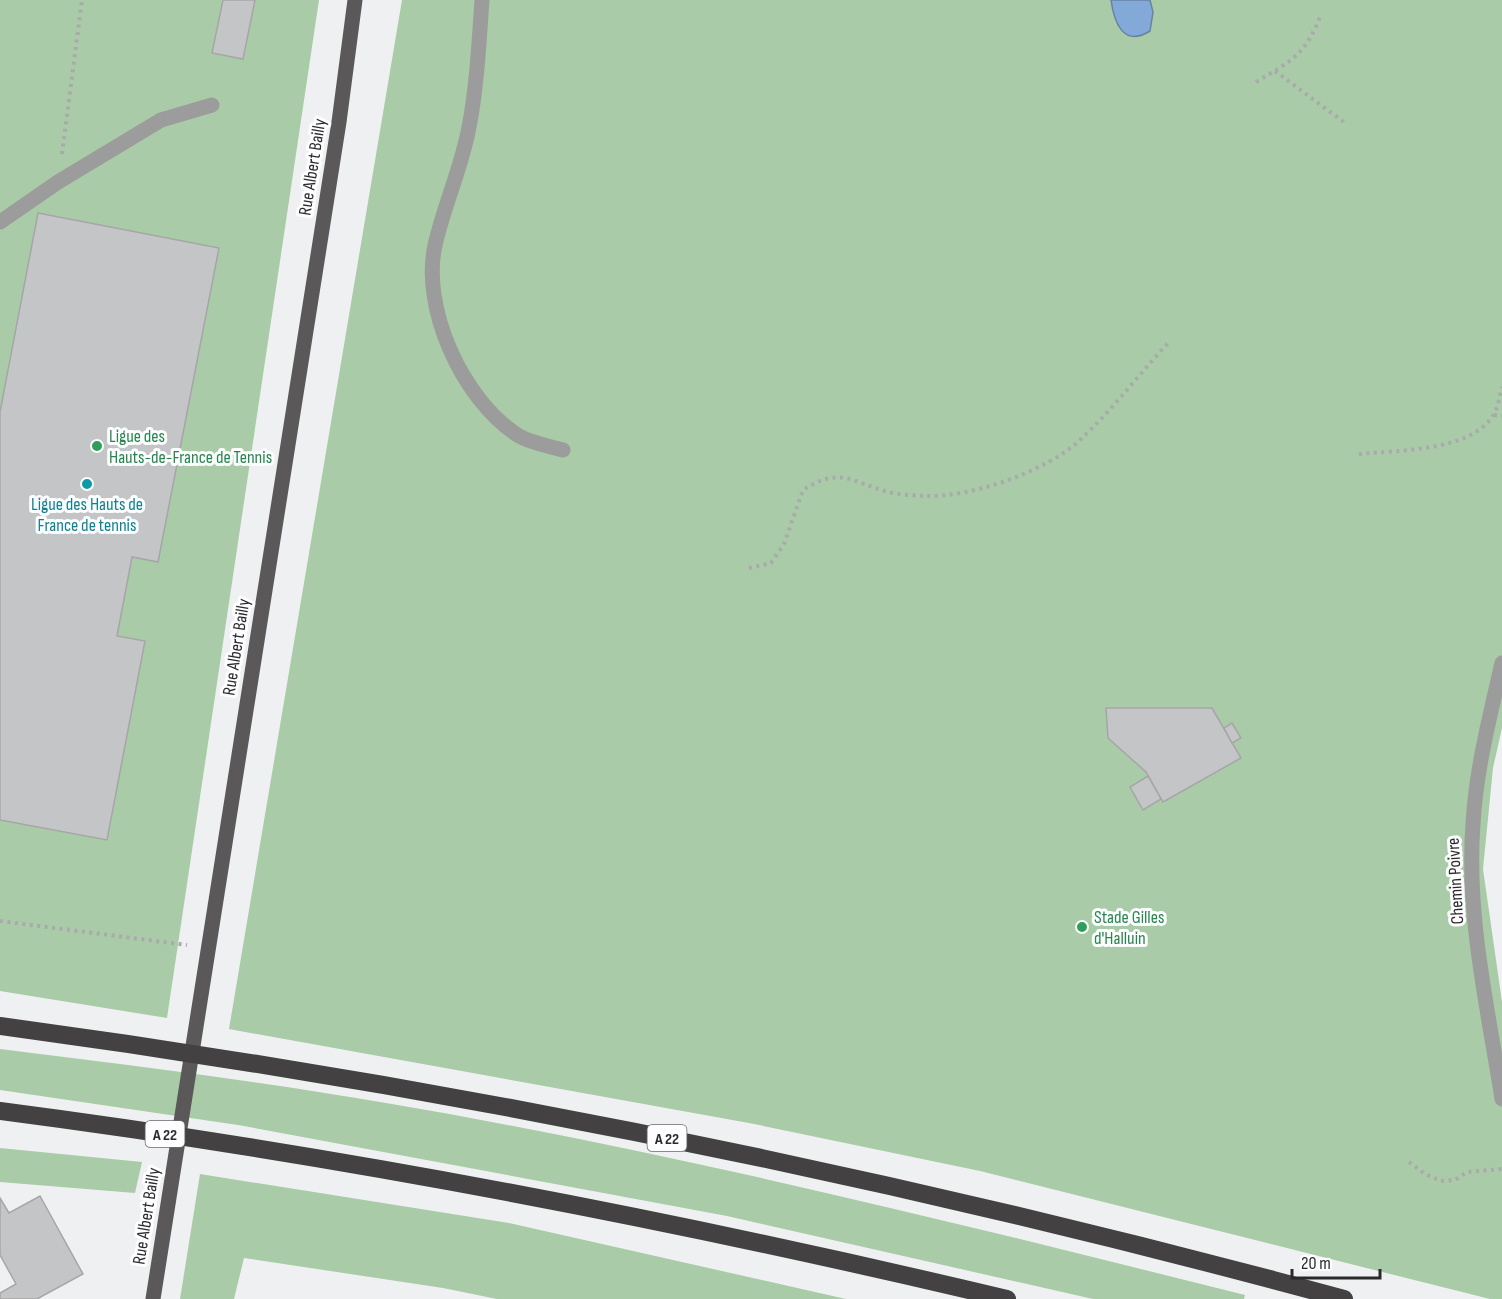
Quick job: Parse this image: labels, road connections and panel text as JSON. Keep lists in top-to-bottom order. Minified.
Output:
{"streets":{"highway":["A 22"],"main road":["Rue Albert Bailly"],"street":["Chemin Poivre"]},"places":["Ligue des Hauts-de-France de Tennis","Ligue des Hauts de France de tennis","Stade Gilles d'Halluin"],"scale_bar":"20 m"}
